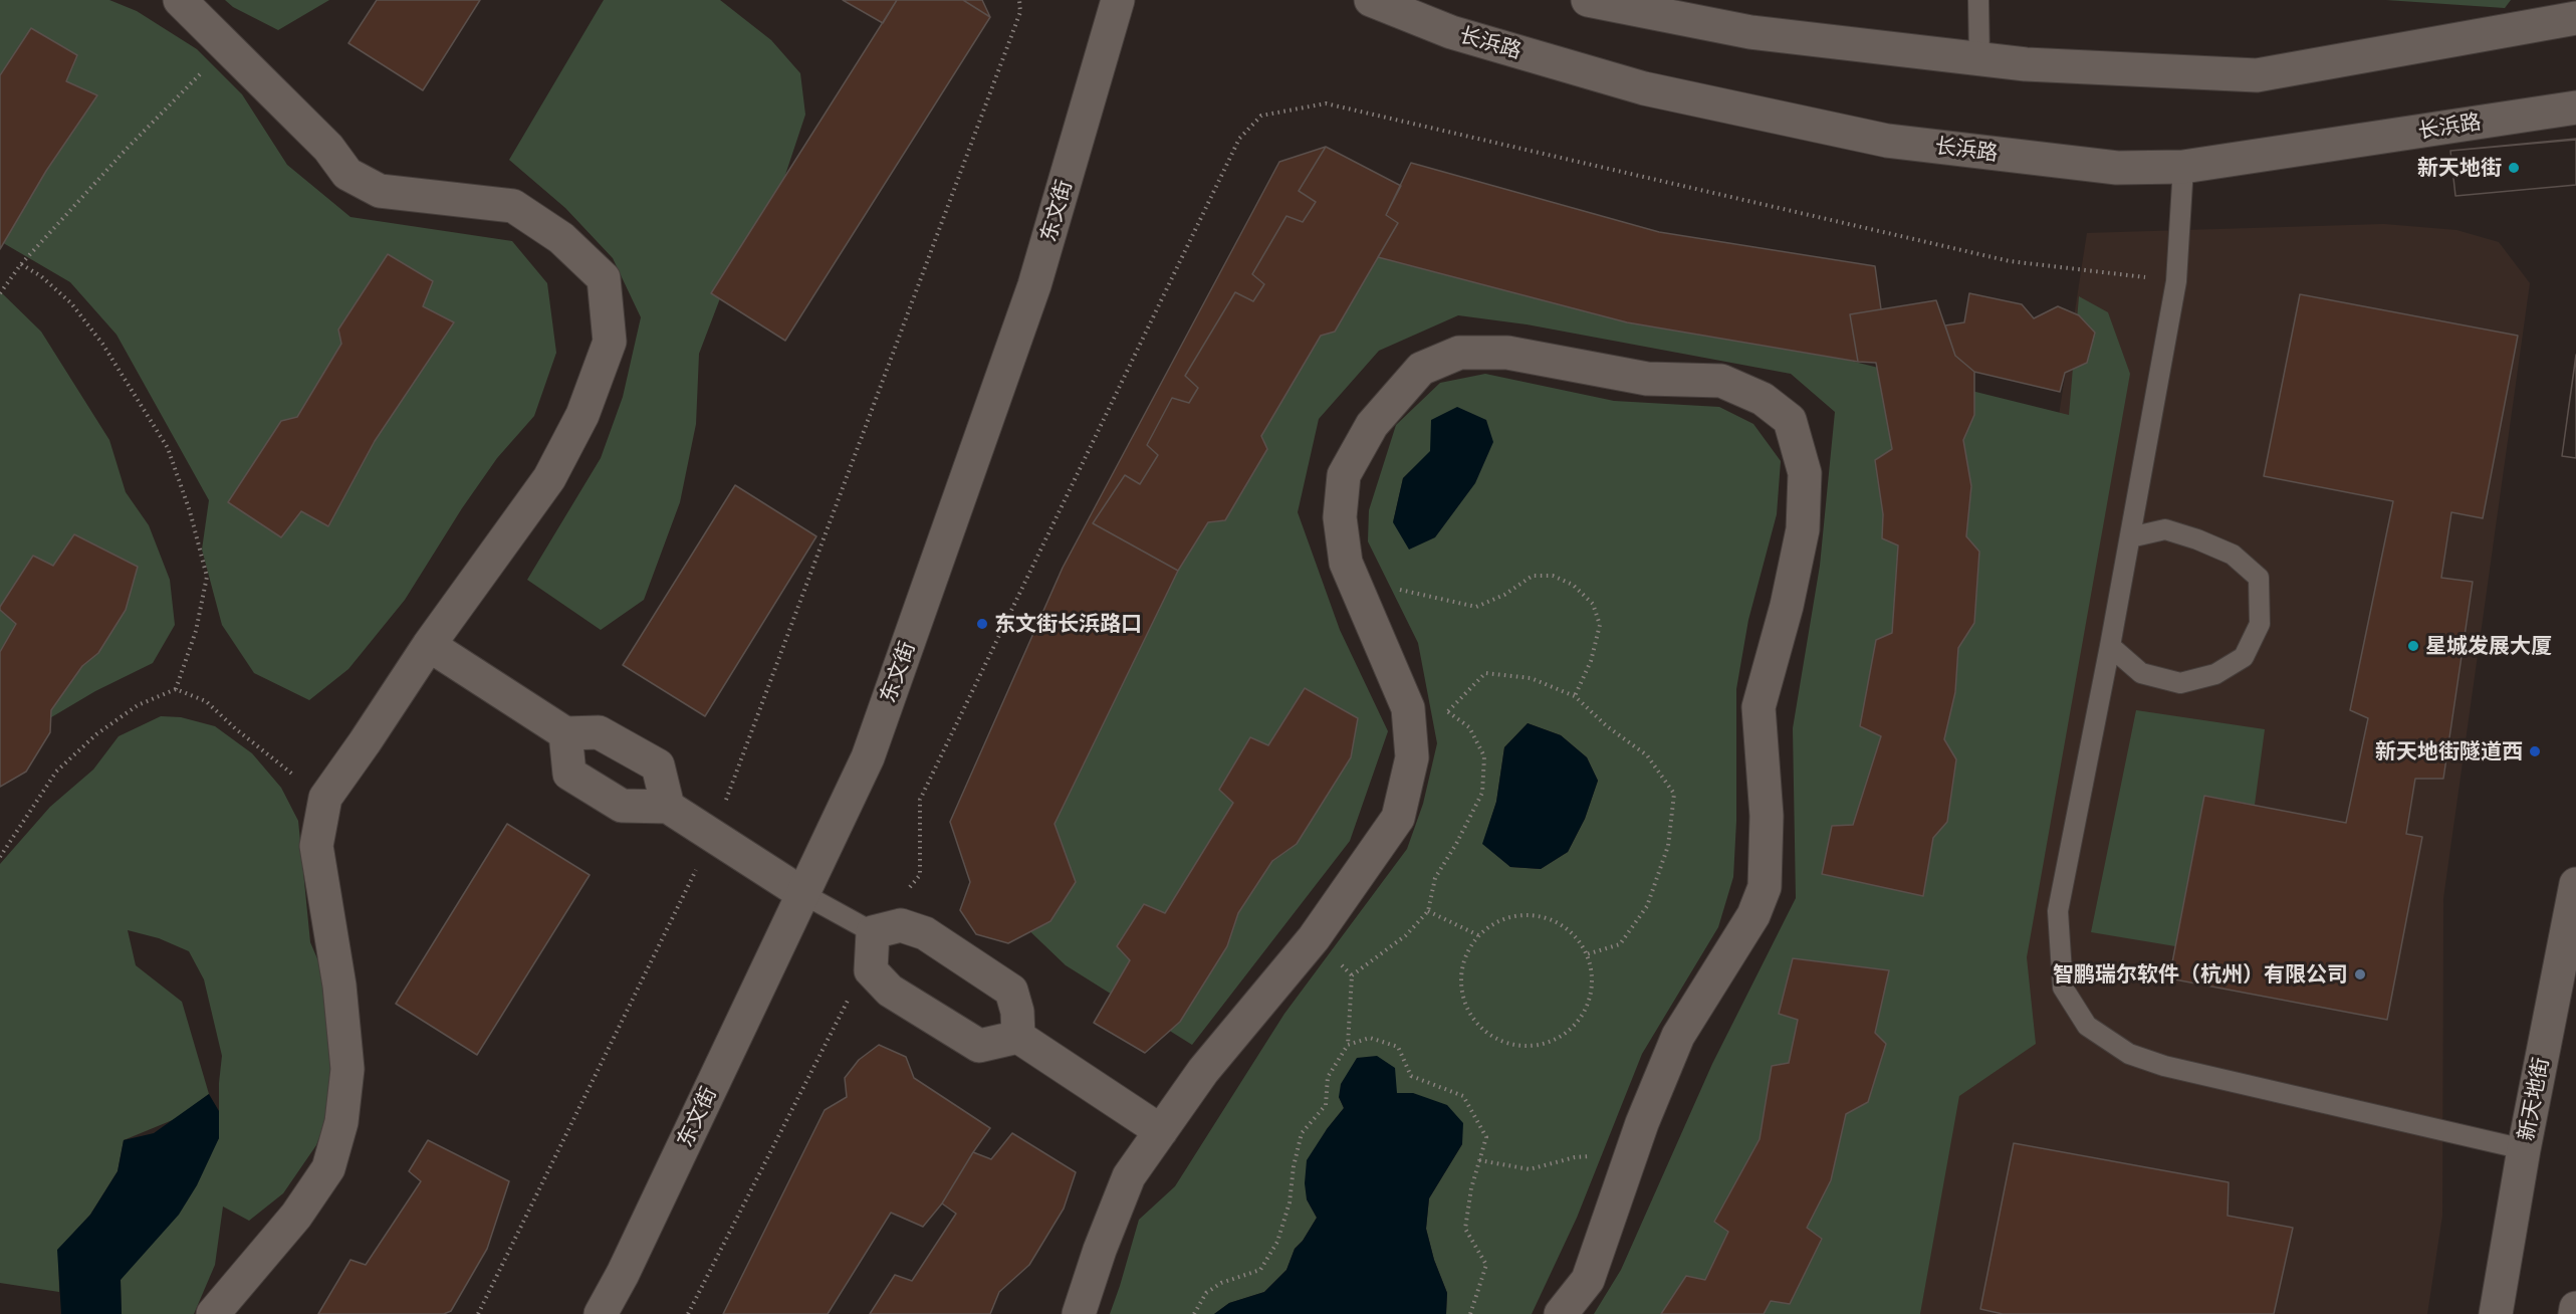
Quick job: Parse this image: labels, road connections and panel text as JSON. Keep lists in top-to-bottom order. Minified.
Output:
{"streets":{"street":["长浜路","东文街","新天地街"]},"places":["新天地街","东文街长浜路口","星城发展大厦","新天地街隧道西","智鹏瑞尔软件（杭州）有限公司"]}
